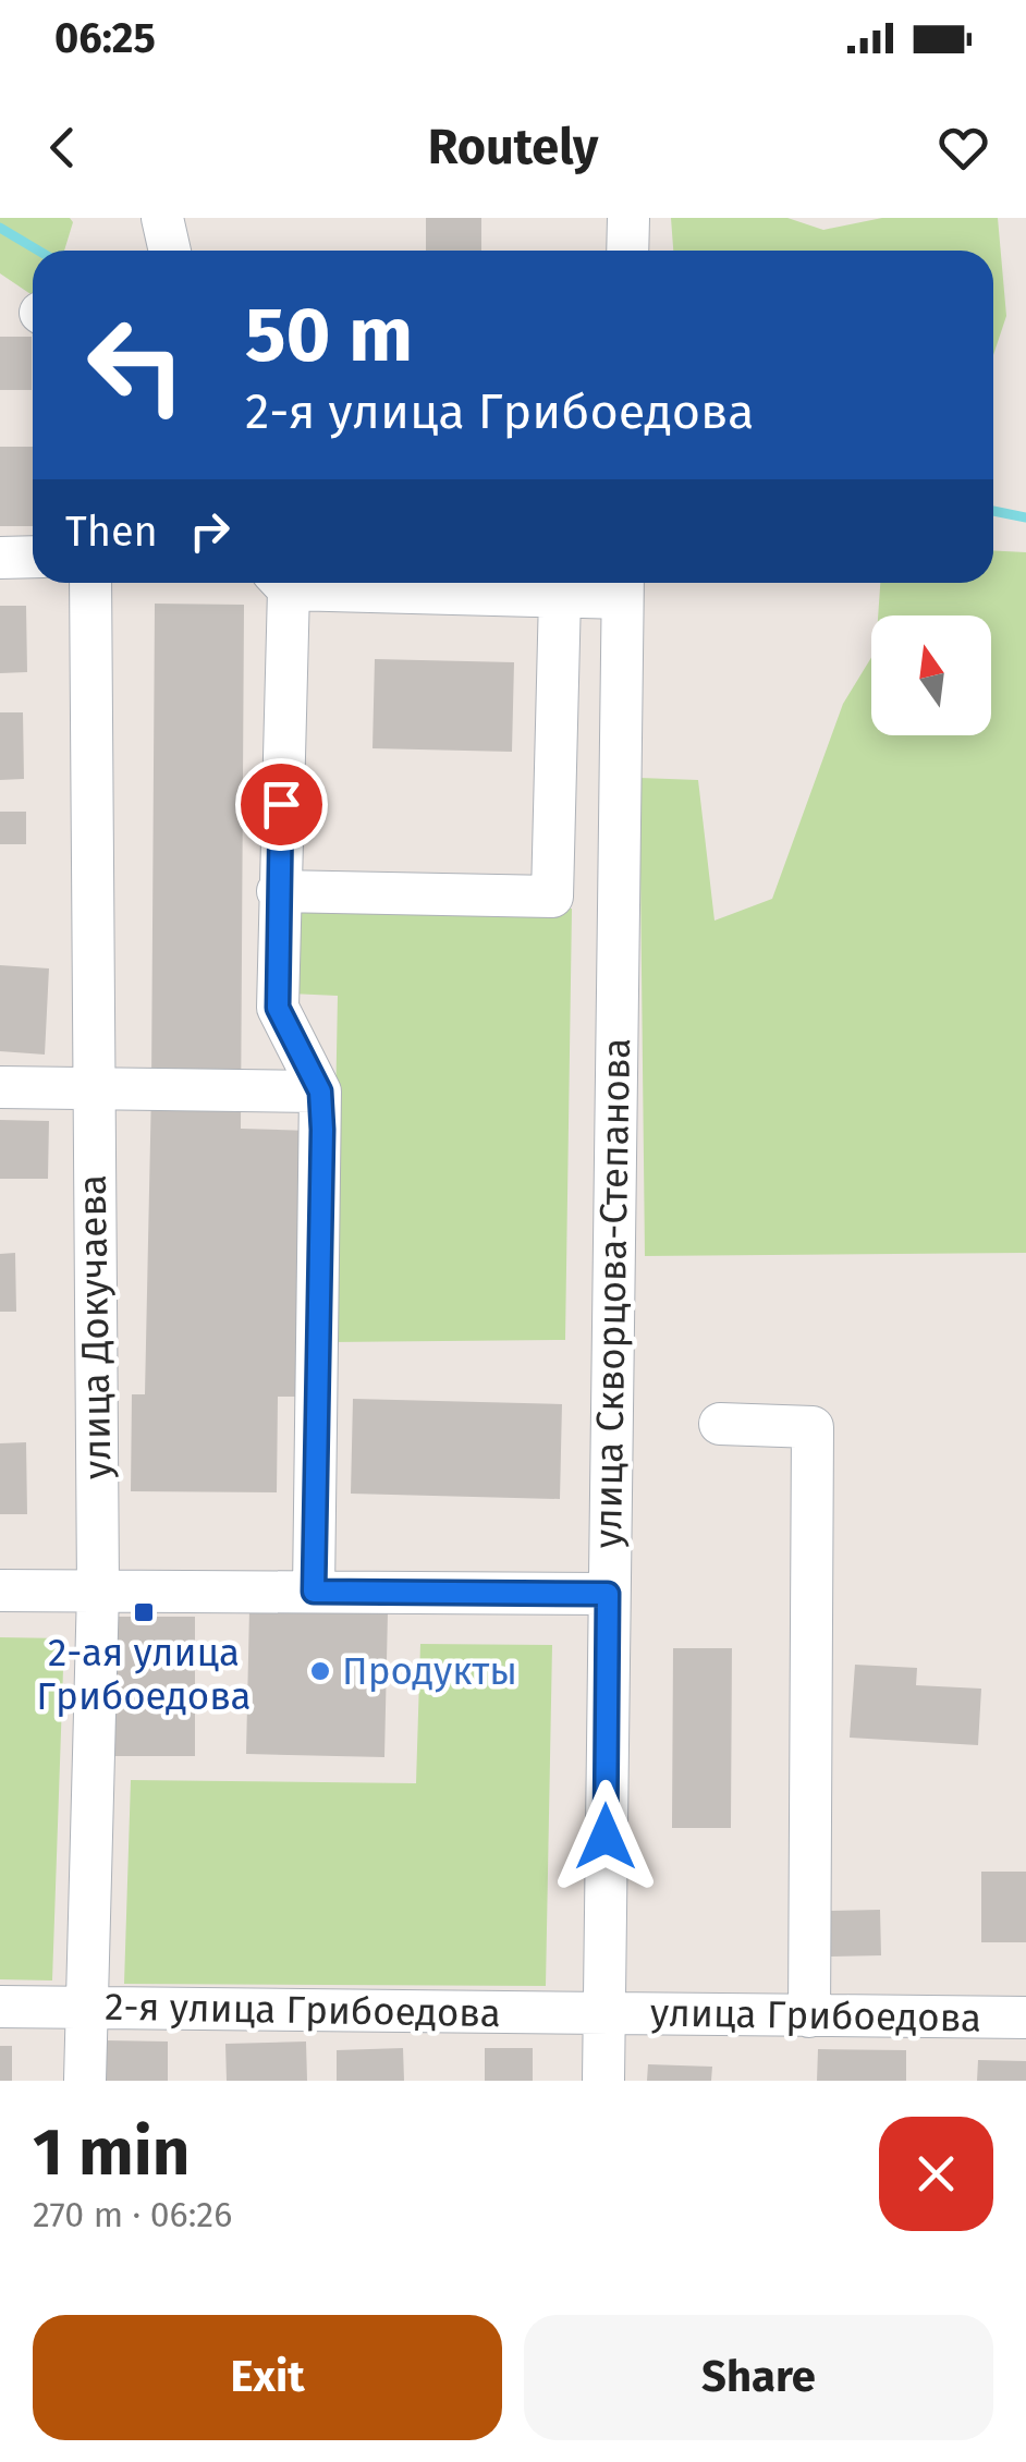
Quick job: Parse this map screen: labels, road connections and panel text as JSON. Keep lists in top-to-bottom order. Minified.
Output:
{"streets":{"street":["улица Скворцова-Степанова","улица Докучаева","2-я улица Грибоедова","улица Грибоедова"]},"crossings":[["улица Скворцова-Степанова","2-я улица Грибоедова"],["улица Скворцова-Степанова","улица Грибоедова"],["улица Докучаева","2-я улица Грибоедова"],["2-я улица Грибоедова","улица Грибоедова"]],"places":{"transit":["2-ая улица Грибоедова"],"other":["Продукты"]},"north":"top","page":{"status":"06:25","header":"Routely","turn":["50 m","2-я улица Грибоедова"],"then":"Then","heading":["1 min","270 m · 06:26"],"buttons":["Exit","Share"]}}
